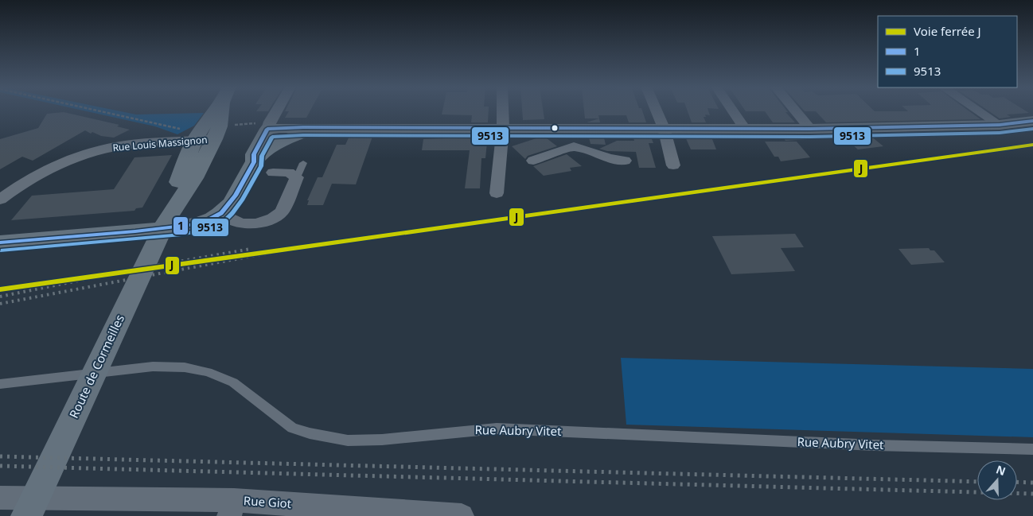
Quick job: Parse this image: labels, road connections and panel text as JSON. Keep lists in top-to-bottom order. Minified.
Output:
{"streets":{"main road":["Route de Cormeilles"],"street":["Rue Louis Massignon","Rue Giot"],"lane":["Rue Aubry Vitet"]},"crossings":[["Rue Louis Massignon","Route de Cormeilles"]],"lines":["transit line 1","transit line 9513","rail line J"],"legend":["Voie ferrée J","1","9513"],"north":"top"}
